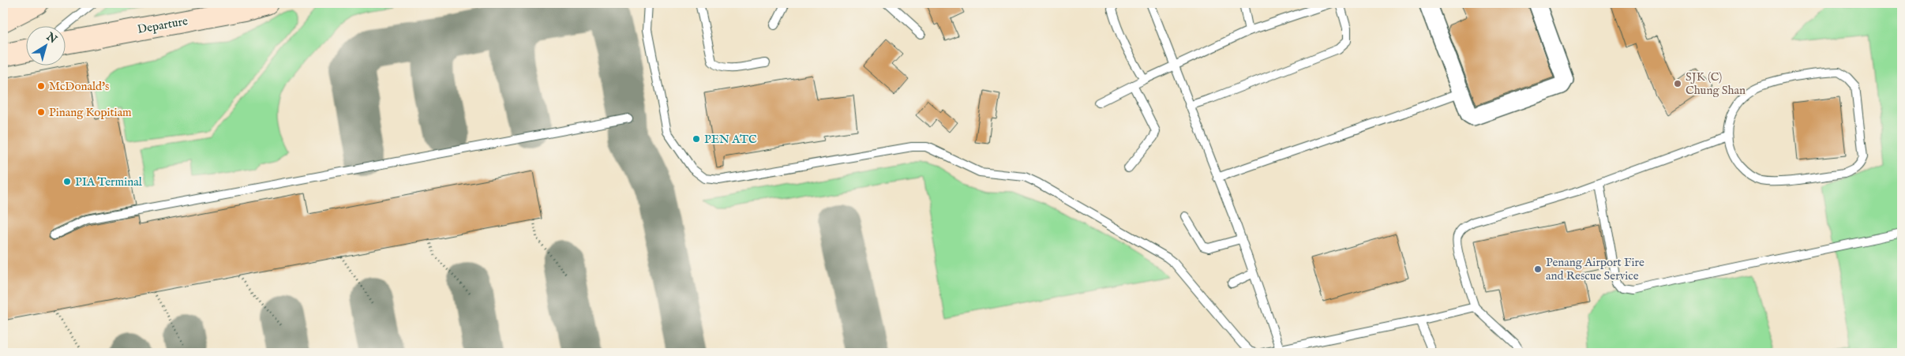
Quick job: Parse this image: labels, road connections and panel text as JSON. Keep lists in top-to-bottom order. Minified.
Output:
{"streets":{"street":["Departure"]},"places":["SJK (C) Chung Shan","McDonald's","Pinang Kopitiam","PEN ATC","PIA Terminal","Penang Airport Fire and Rescue Service"],"north":"top right"}
